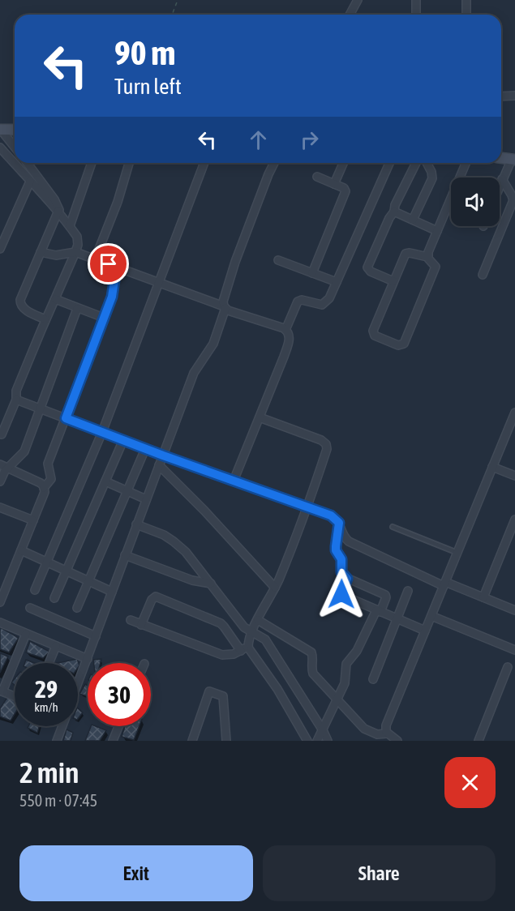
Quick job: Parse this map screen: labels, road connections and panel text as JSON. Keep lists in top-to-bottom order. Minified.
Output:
{"page":{"turn":["90 m","Turn left"],"speed":"29 km/h","limit":"30","heading":["2 min","550 m · 07:45"],"buttons":["Exit","Share"]}}
